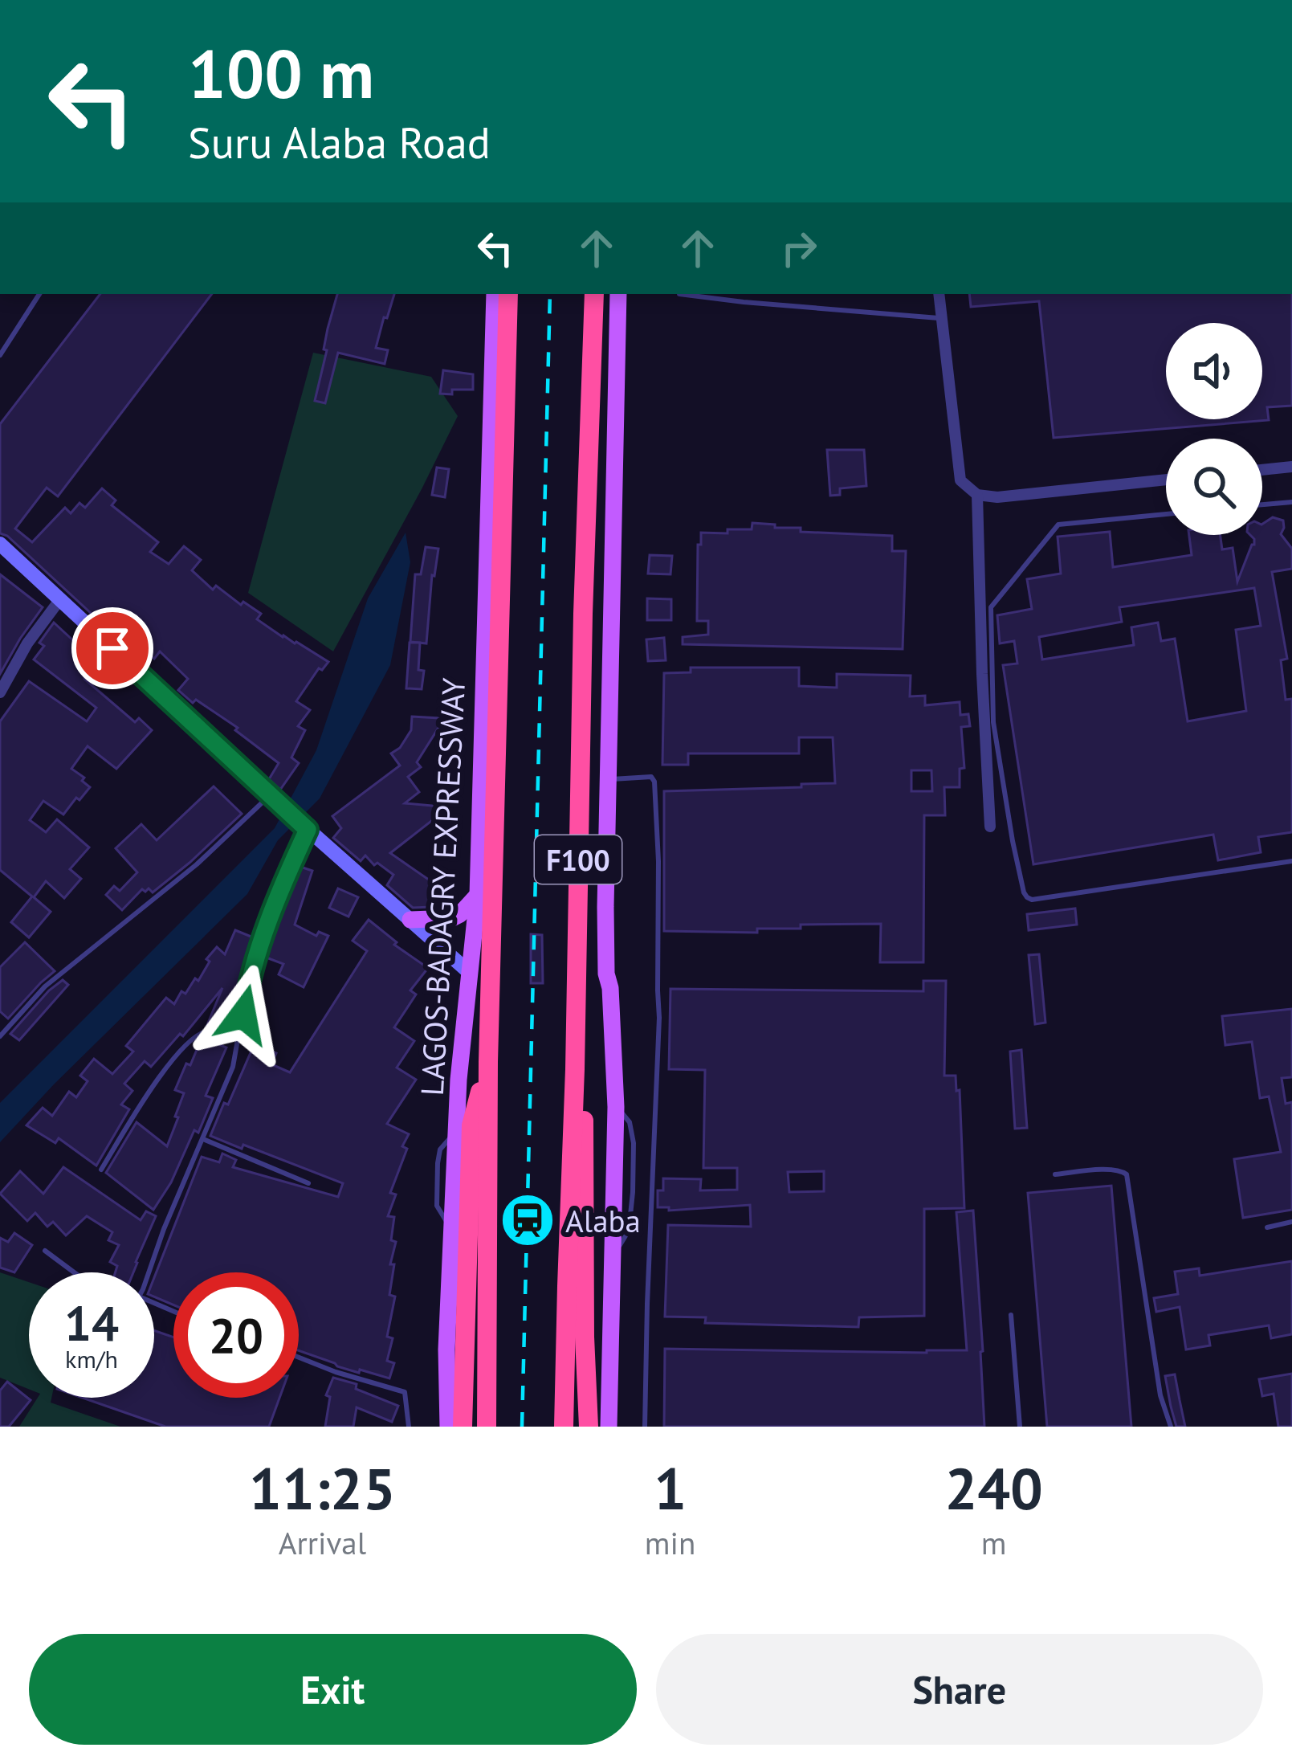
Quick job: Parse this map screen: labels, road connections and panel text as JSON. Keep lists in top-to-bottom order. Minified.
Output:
{"streets":{"highway":["F100","LAGOS-BADAGRY EXPRESSWAY"]},"places":{"station":["Alaba"]},"page":{"turn":["100 m","Suru Alaba Road"],"speed":"14 km/h","limit":"20","eta":["11:25","Arrival","1","min","240","m"],"buttons":["Exit","Share"]}}
